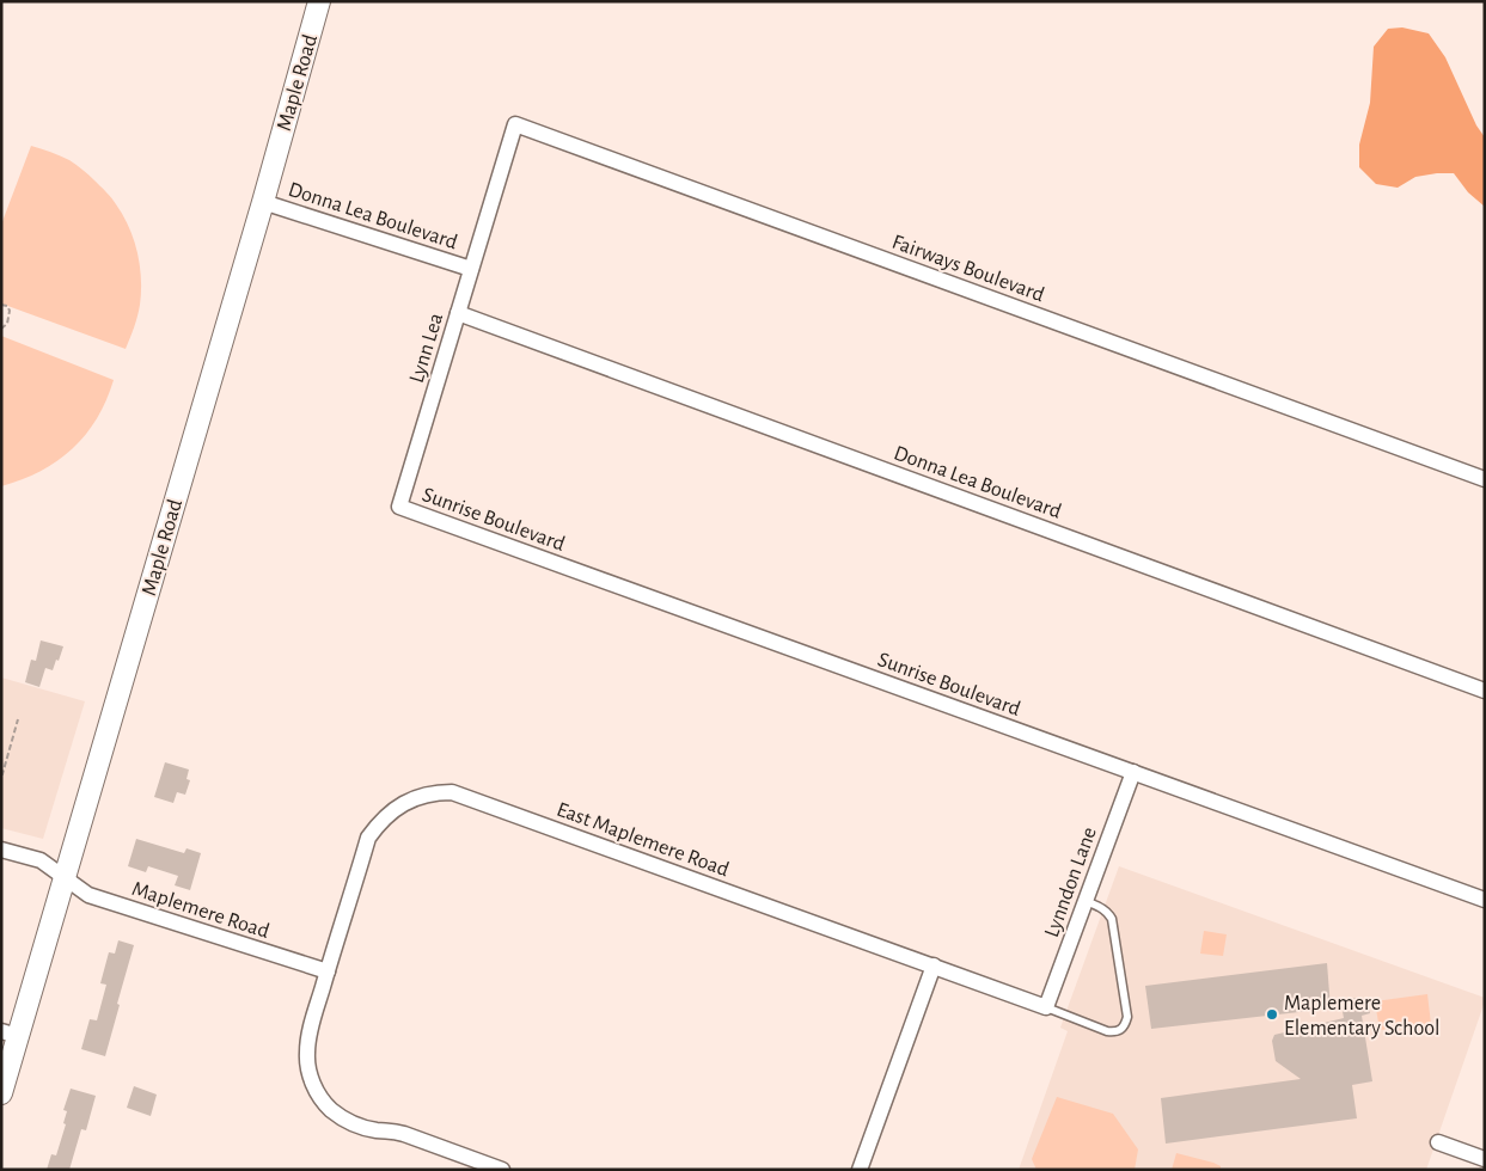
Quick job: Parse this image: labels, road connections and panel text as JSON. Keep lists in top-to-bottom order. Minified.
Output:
{"streets":{"main road":["Maple Road"],"street":["Donna Lea Boulevard","Fairways Boulevard","Lynn Lea","Sunrise Boulevard","East Maplemere Road","Lynndon Lane","Maplemere Road"]},"crossings":[["Maple Road","Donna Lea Boulevard"],["Maple Road","Maplemere Road"],["Donna Lea Boulevard","Lynn Lea"],["Fairways Boulevard","Lynn Lea"],["Lynn Lea","Sunrise Boulevard"],["Sunrise Boulevard","Lynndon Lane"],["East Maplemere Road","Lynndon Lane"],["East Maplemere Road","Maplemere Road"]],"places":["Maplemere Elementary School"]}
